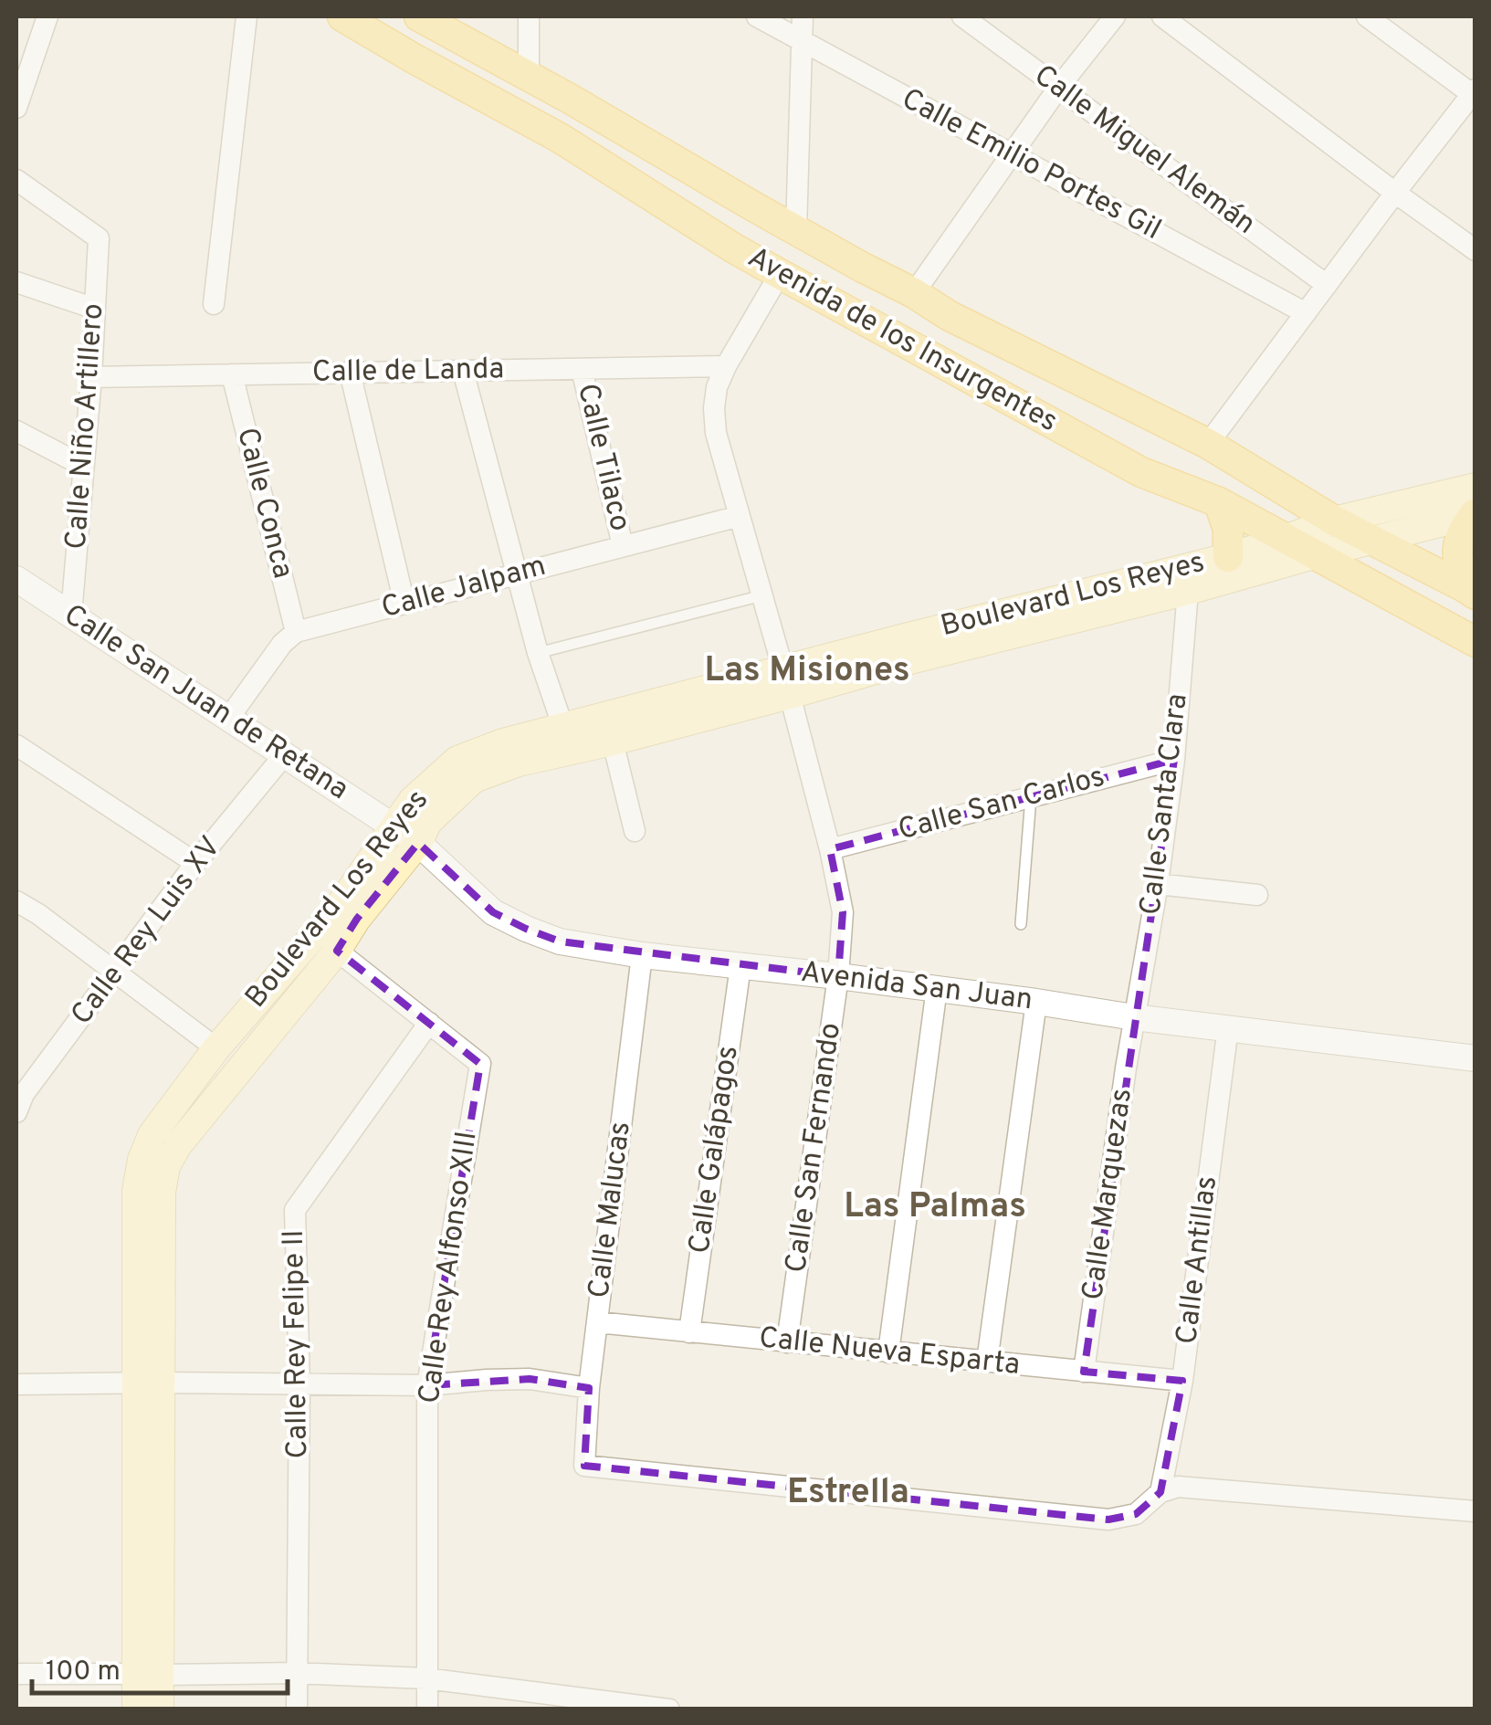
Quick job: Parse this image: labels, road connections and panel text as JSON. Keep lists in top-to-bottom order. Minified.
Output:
{"streets":{"main road":["Avenida de los Insurgentes","Boulevard Los Reyes"],"street":["Calle Miguel Alemán","Calle Emilio Portes Gil","Calle de Landa","Calle Niño Artillero","Calle Tilaco","Calle Conca","Calle Jalpam","Calle San Juan de Retana","Calle San Carlos","Calle Santa Clara","Calle Rey Luis XV","Avenida San Juan","Calle San Fernando","Calle Galápagos","Calle Marquezas","Calle Malucas","Calle Antillas","Calle Rey Alfonso XIII","Calle Rey Felipe II","Calle Nueva Esparta"]},"crossings":[["Avenida de los Insurgentes","Boulevard Los Reyes"],["Avenida de los Insurgentes","Calle San Fernando"],["Calle de Landa","Calle Niño Artillero"],["Calle de Landa","Calle Tilaco"],["Calle de Landa","Calle Conca"],["Calle de Landa","Calle San Fernando"],["Calle Niño Artillero","Calle San Juan de Retana"],["Calle Tilaco","Calle Jalpam"],["Calle Conca","Calle Jalpam"],["Calle Jalpam","Calle San Fernando"],["Boulevard Los Reyes","Calle San Juan de Retana"],["Boulevard Los Reyes","Calle Santa Clara"],["Boulevard Los Reyes","Avenida San Juan"],["Boulevard Los Reyes","Calle San Fernando"],["Boulevard Los Reyes","Calle Rey Alfonso XIII"],["Calle San Juan de Retana","Calle Rey Luis XV"],["Calle San Juan de Retana","Avenida San Juan"],["Calle San Carlos","Calle Santa Clara"],["Calle San Carlos","Calle San Fernando"],["Calle Santa Clara","Avenida San Juan"],["Calle Santa Clara","Calle Marquezas"],["Avenida San Juan","Calle San Fernando"],["Avenida San Juan","Calle Galápagos"],["Avenida San Juan","Calle Marquezas"],["Avenida San Juan","Calle Malucas"],["Avenida San Juan","Calle Antillas"],["Calle San Fernando","Calle Nueva Esparta"],["Calle Galápagos","Calle Nueva Esparta"],["Calle Marquezas","Calle Nueva Esparta"],["Calle Malucas","Calle Antillas"],["Calle Malucas","Calle Nueva Esparta"],["Calle Antillas","Calle Nueva Esparta"],["Calle Rey Alfonso XIII","Calle Rey Felipe II"]],"districts":["Las Misiones","Las Palmas","Estrella"],"scale_bar":"100 m"}
